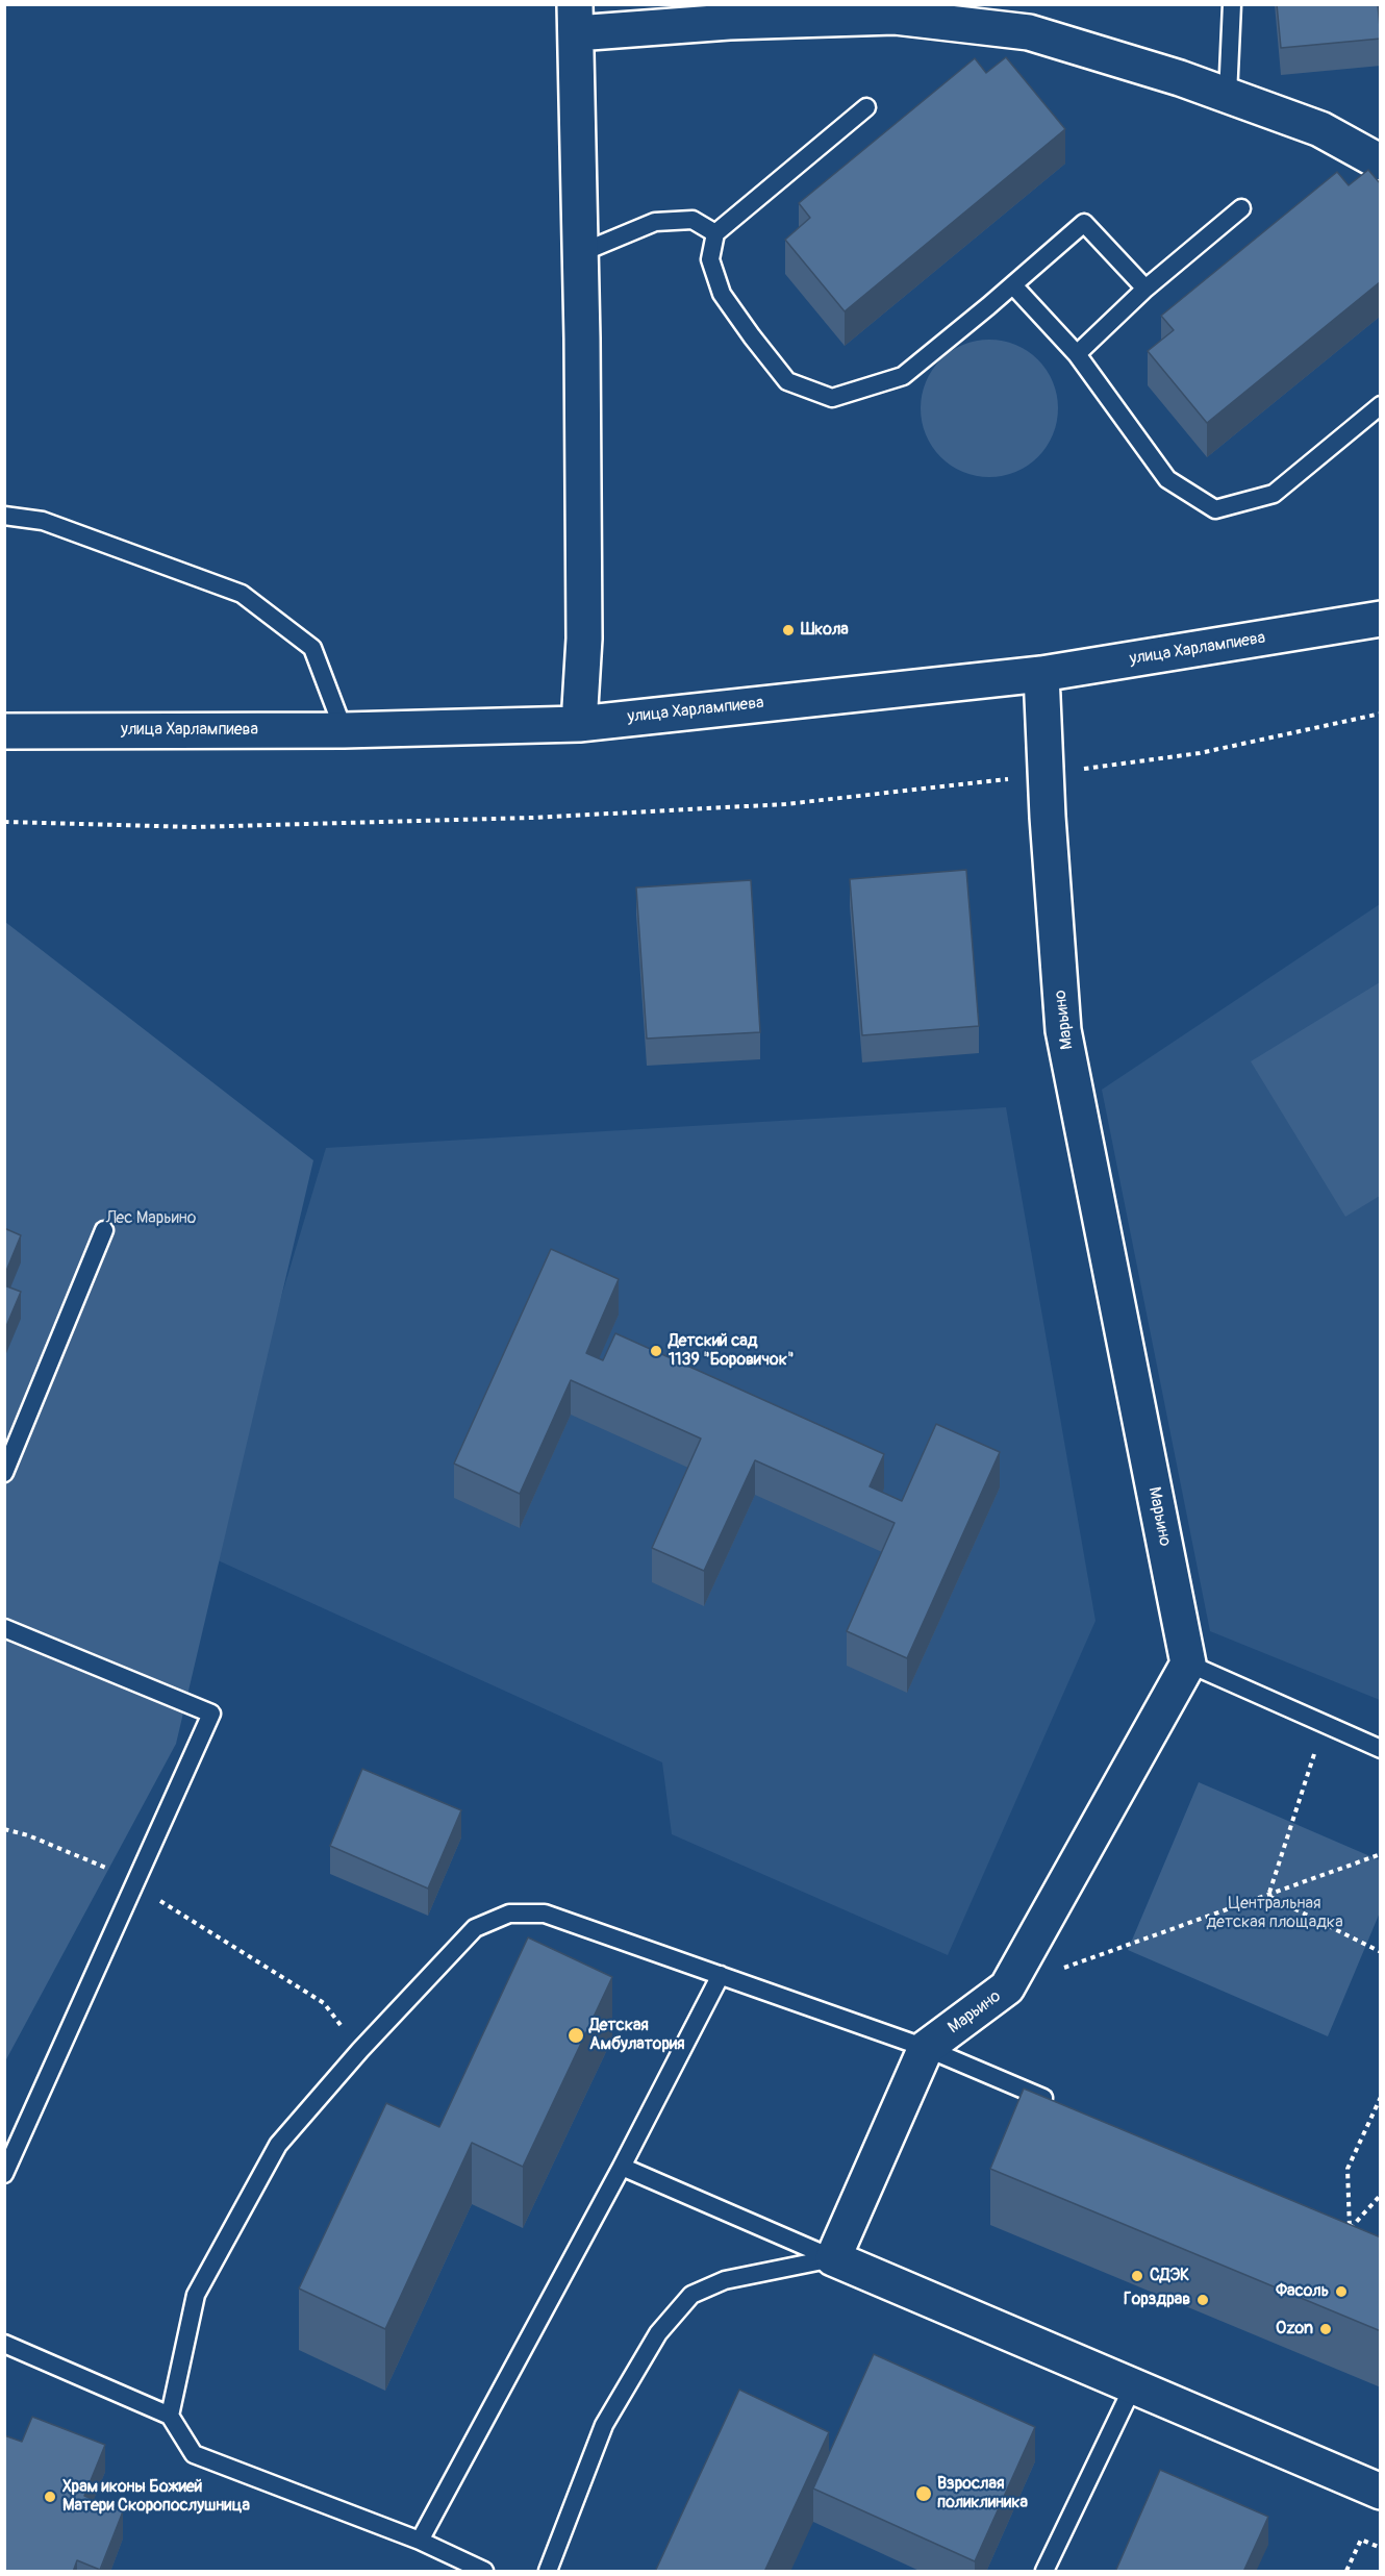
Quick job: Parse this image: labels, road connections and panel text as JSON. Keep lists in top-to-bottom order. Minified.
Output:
{"streets":{"street":["улица Харлампиева","Марьино"]},"crossings":[["улица Харлампиева","Марьино"]],"parks":["Лес Марьино","Центральная детская площадка"],"places":["Школа","Детский сад 1139 \"Боровичок\"","Детская Амбулатория","СДЭК","Фасоль","Горздрав","Ozon","Взрослая поликлиника","Храм иконы Божией Матери Скоропослушница"]}
